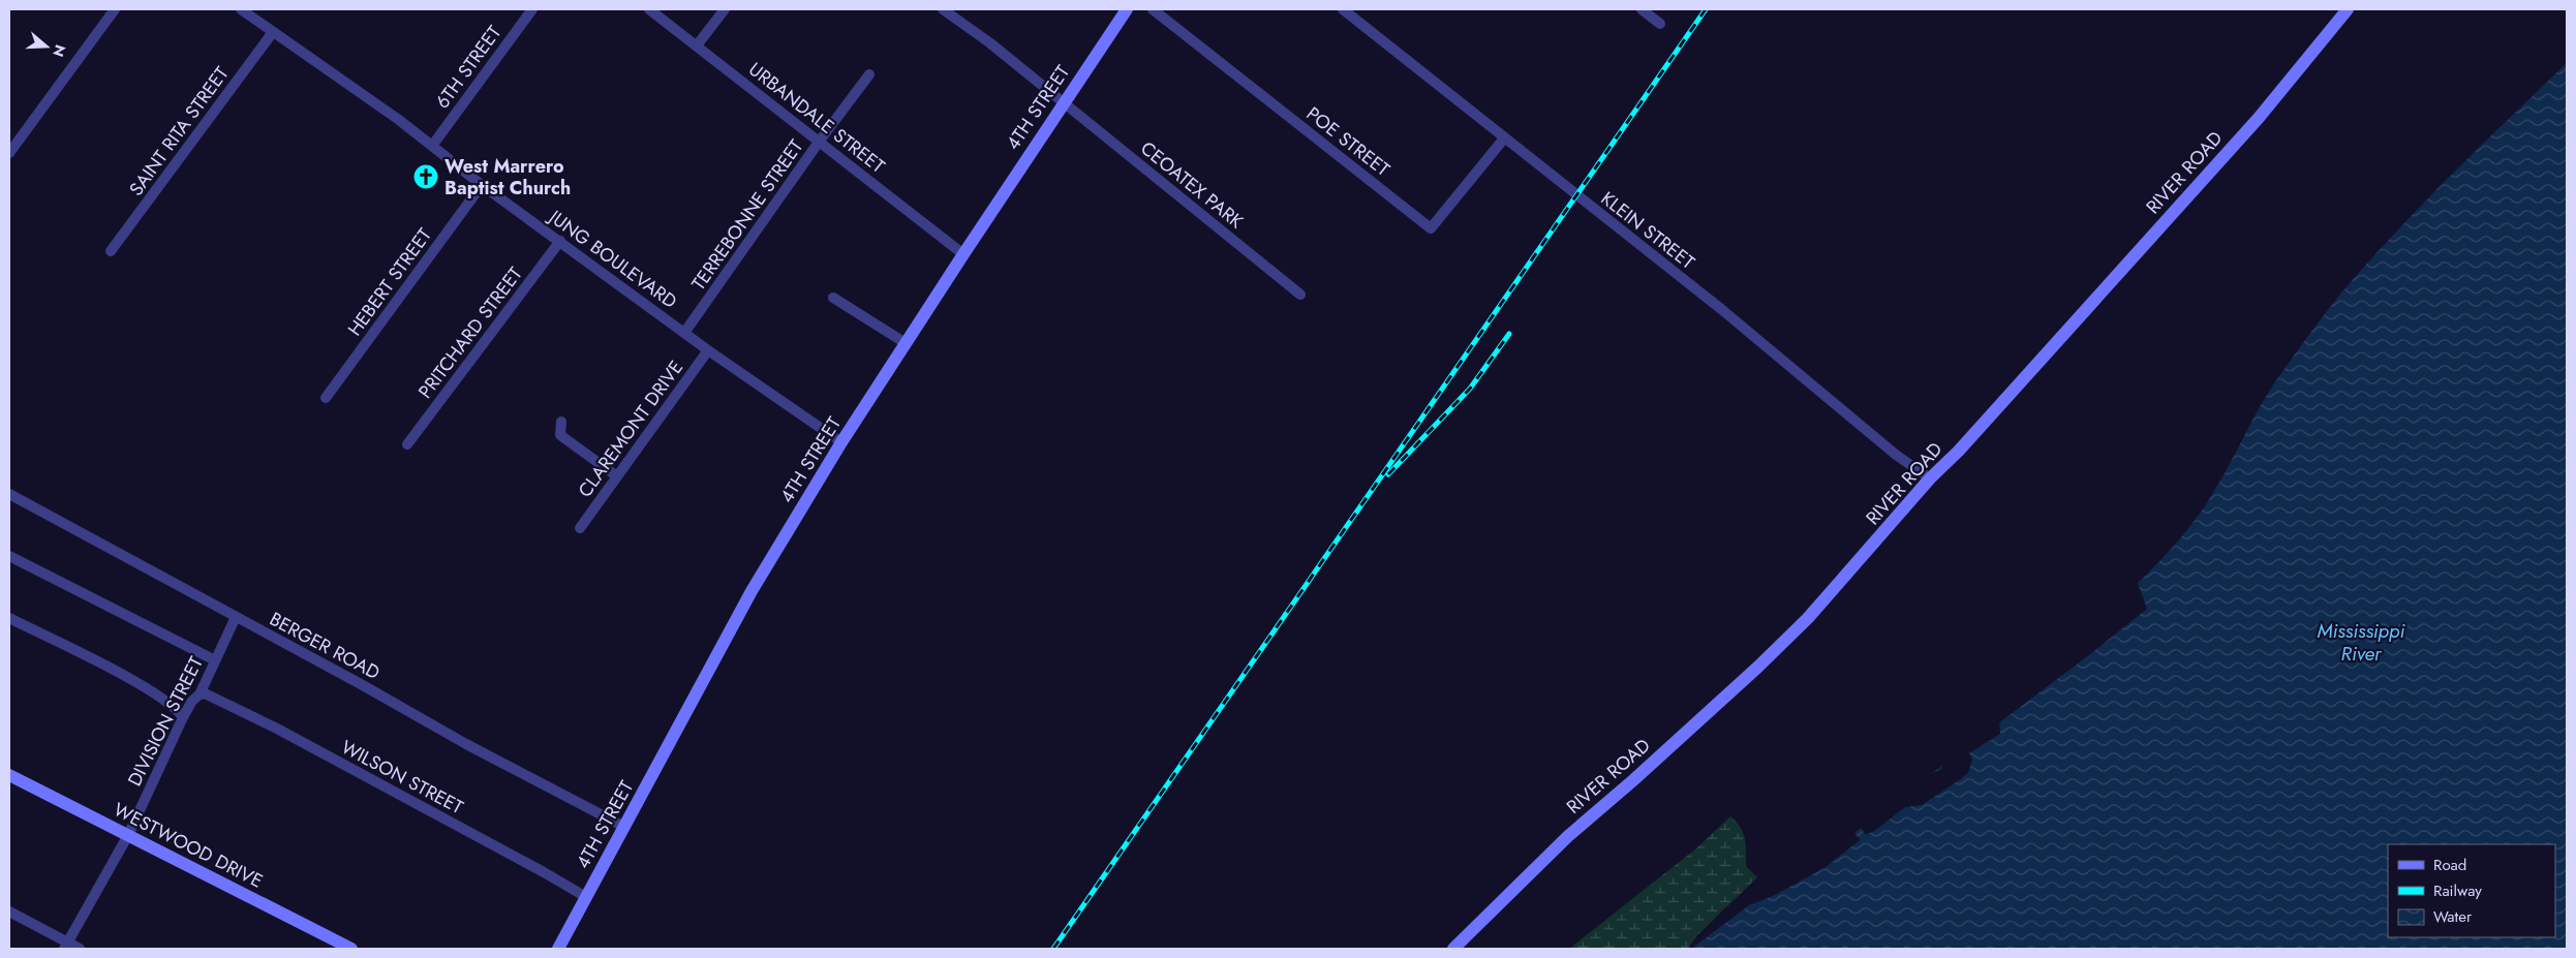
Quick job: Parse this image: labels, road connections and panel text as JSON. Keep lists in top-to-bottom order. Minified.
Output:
{"streets":{"main road":["4TH STREET","RIVER ROAD","WESTWOOD DRIVE"],"street":["6TH STREET","URBANDALE STREET","SAINT RITA STREET","POE STREET","CEOATEX PARK","TERREBONNE STREET","KLEIN STREET","JUNG BOULEVARD","HEBERT STREET","PRITCHARD STREET","CLAREMONT DRIVE","BERGER ROAD","DIVISION STREET","WILSON STREET"]},"crossings":[["6TH STREET","JUNG BOULEVARD"],["4TH STREET","URBANDALE STREET"],["4TH STREET","CEOATEX PARK"],["4TH STREET","JUNG BOULEVARD"],["4TH STREET","BERGER ROAD"],["4TH STREET","WILSON STREET"],["URBANDALE STREET","TERREBONNE STREET"],["SAINT RITA STREET","JUNG BOULEVARD"],["POE STREET","KLEIN STREET"],["RIVER ROAD","KLEIN STREET"],["TERREBONNE STREET","JUNG BOULEVARD"],["JUNG BOULEVARD","HEBERT STREET"],["JUNG BOULEVARD","PRITCHARD STREET"],["JUNG BOULEVARD","CLAREMONT DRIVE"],["BERGER ROAD","DIVISION STREET"],["DIVISION STREET","WILSON STREET"],["DIVISION STREET","WESTWOOD DRIVE"]],"water":["Mississippi River"],"places":{"church":["West Marrero Baptist Church"]},"legend":["Road","Railway","Water"],"north":"right"}
